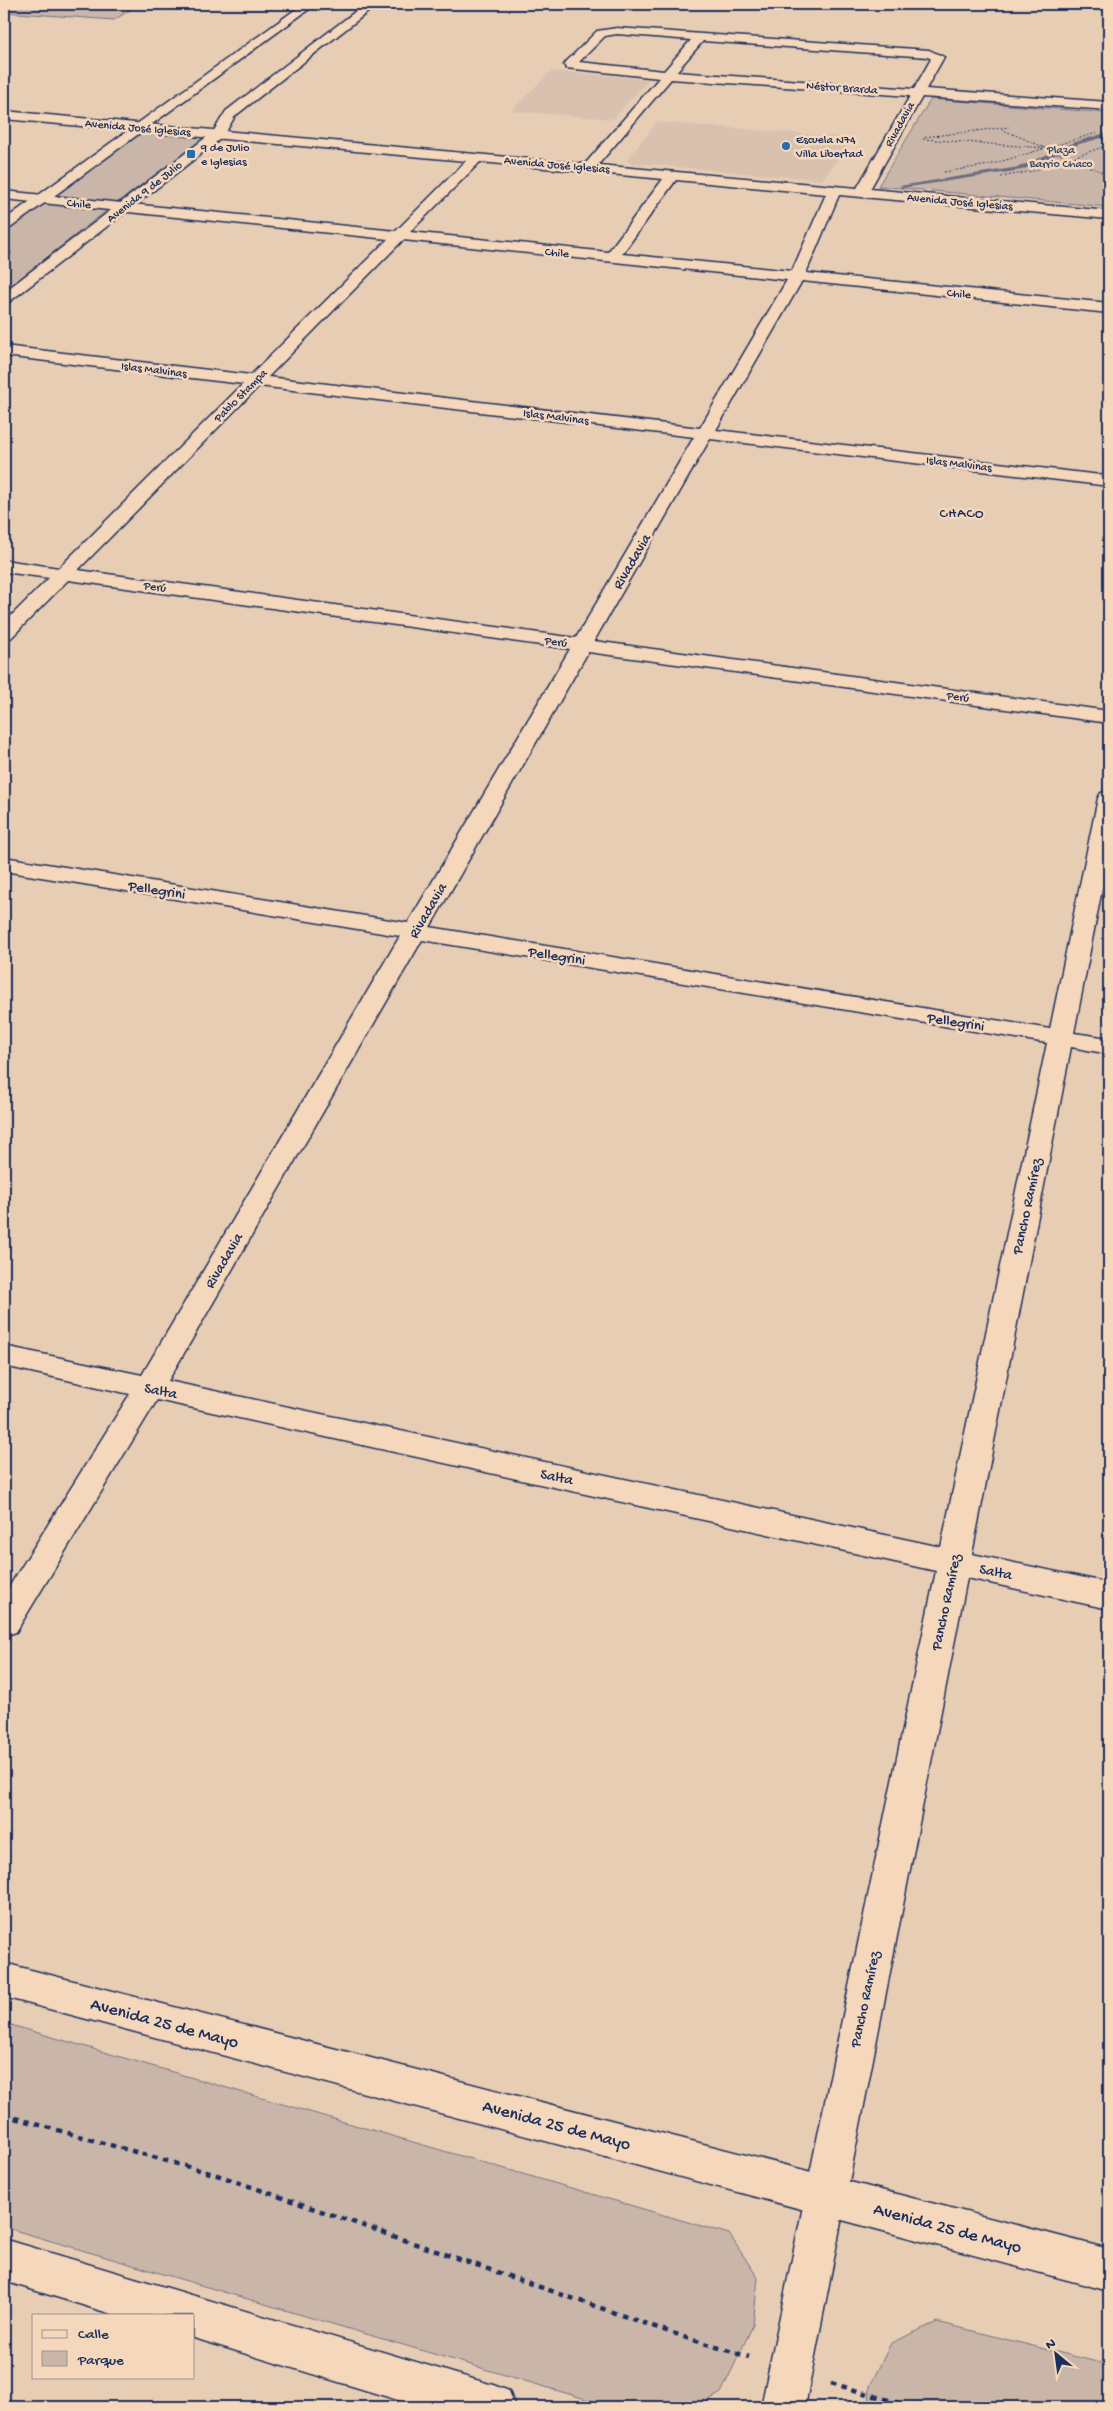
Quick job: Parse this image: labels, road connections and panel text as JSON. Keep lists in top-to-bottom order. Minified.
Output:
{"streets":{"street":["Néstor Brarda","Rivadavia","Avenida José Iglesias","Avenida 9 de Julio","Chile","Islas Malvinas","Pablo Stampa","Perú","Pellegrini","Pancho Ramírez","Salta","Avenida 25 de Mayo"]},"crossings":[["Néstor Brarda","Rivadavia"],["Rivadavia","Avenida José Iglesias"],["Rivadavia","Chile"],["Rivadavia","Islas Malvinas"],["Rivadavia","Perú"],["Rivadavia","Pellegrini"],["Rivadavia","Salta"],["Avenida José Iglesias","Avenida 9 de Julio"],["Avenida José Iglesias","Pablo Stampa"],["Avenida 9 de Julio","Chile"],["Chile","Pablo Stampa"],["Islas Malvinas","Pablo Stampa"],["Pablo Stampa","Perú"],["Pellegrini","Pancho Ramírez"],["Pancho Ramírez","Salta"],["Pancho Ramírez","Avenida 25 de Mayo"]],"districts":["CHACO"],"parks":["Plaza Barrio Chaco"],"places":{"other":["Escuela N74 Villa Libertad"],"transit":["9 de Julio e Iglesias"]},"legend":["Calle","Parque"],"north":"top left"}
